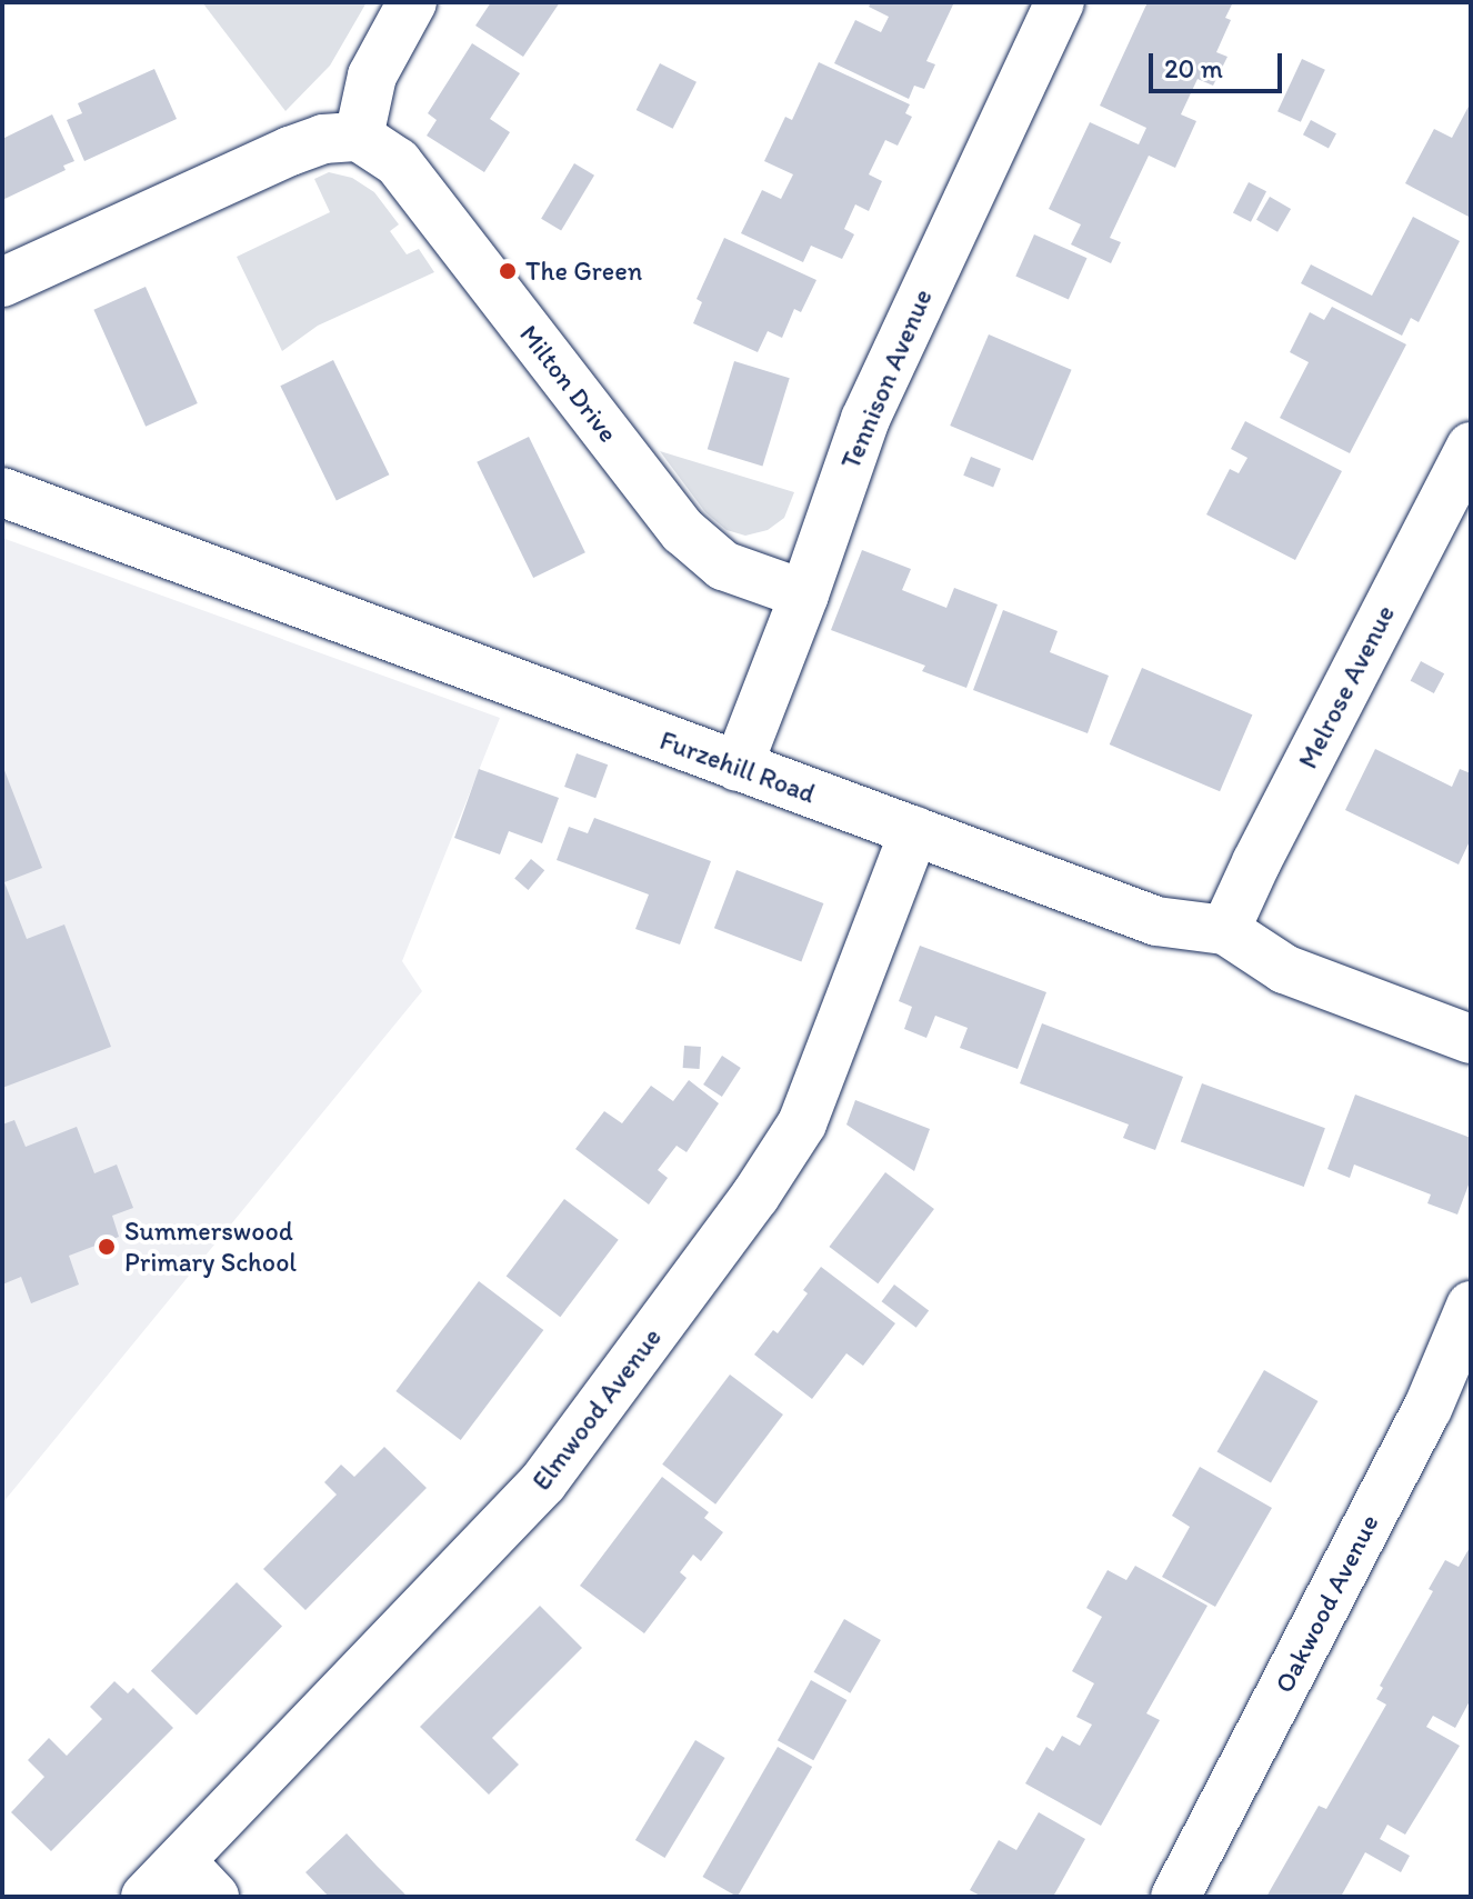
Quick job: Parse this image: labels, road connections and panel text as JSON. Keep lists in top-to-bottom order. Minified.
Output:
{"streets":{"street":["Tennison Avenue","Milton Drive","Melrose Avenue","Furzehill Road","Elmwood Avenue","Oakwood Avenue"]},"crossings":[["Tennison Avenue","Milton Drive"],["Tennison Avenue","Furzehill Road"],["Melrose Avenue","Furzehill Road"],["Furzehill Road","Elmwood Avenue"]],"places":["The Green","Summerswood Primary School"],"scale_bar":"20 m"}
